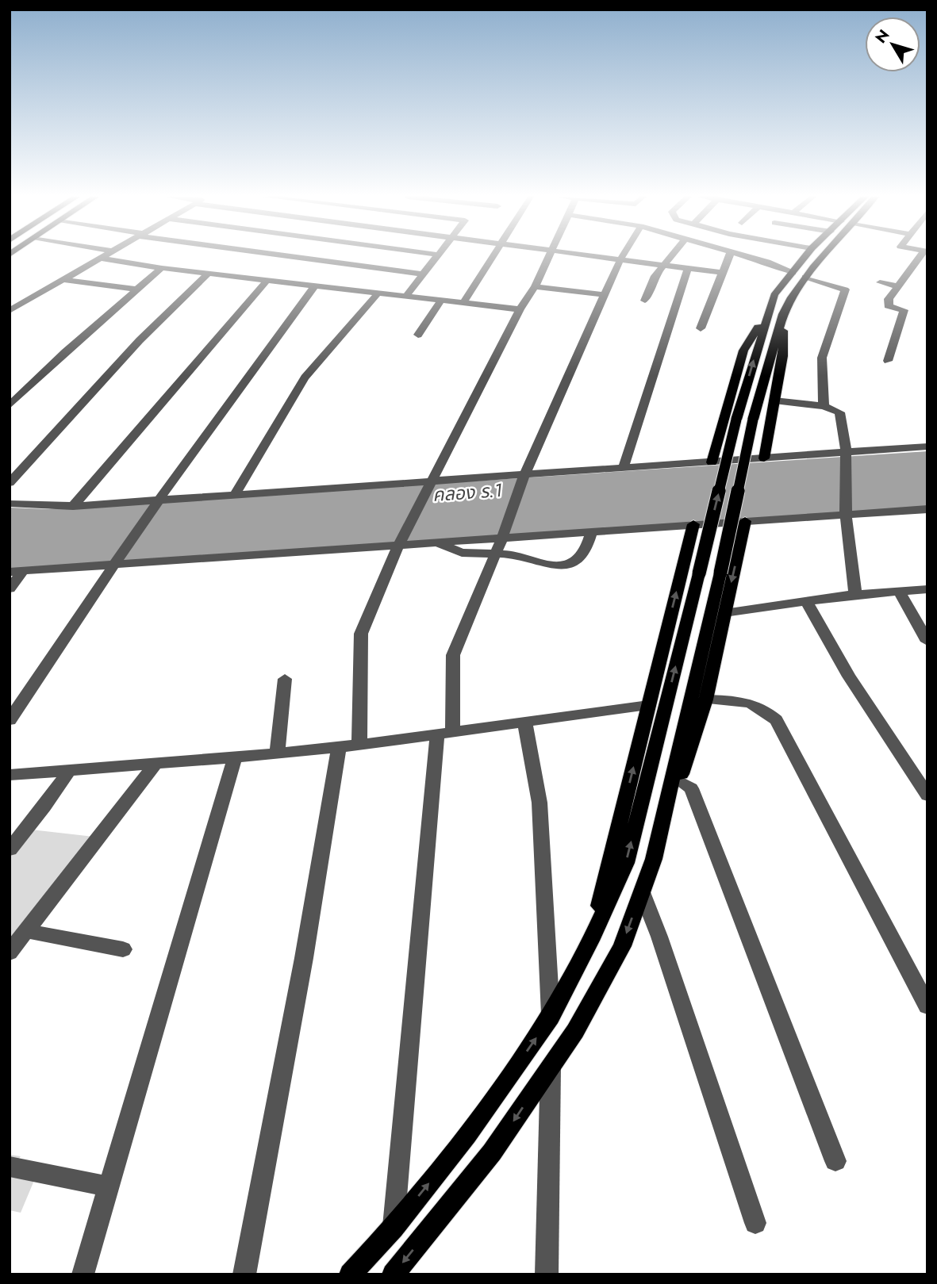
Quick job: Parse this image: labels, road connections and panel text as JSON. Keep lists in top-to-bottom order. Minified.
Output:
{"water":["คลอง ร.1"],"north":"top left"}
